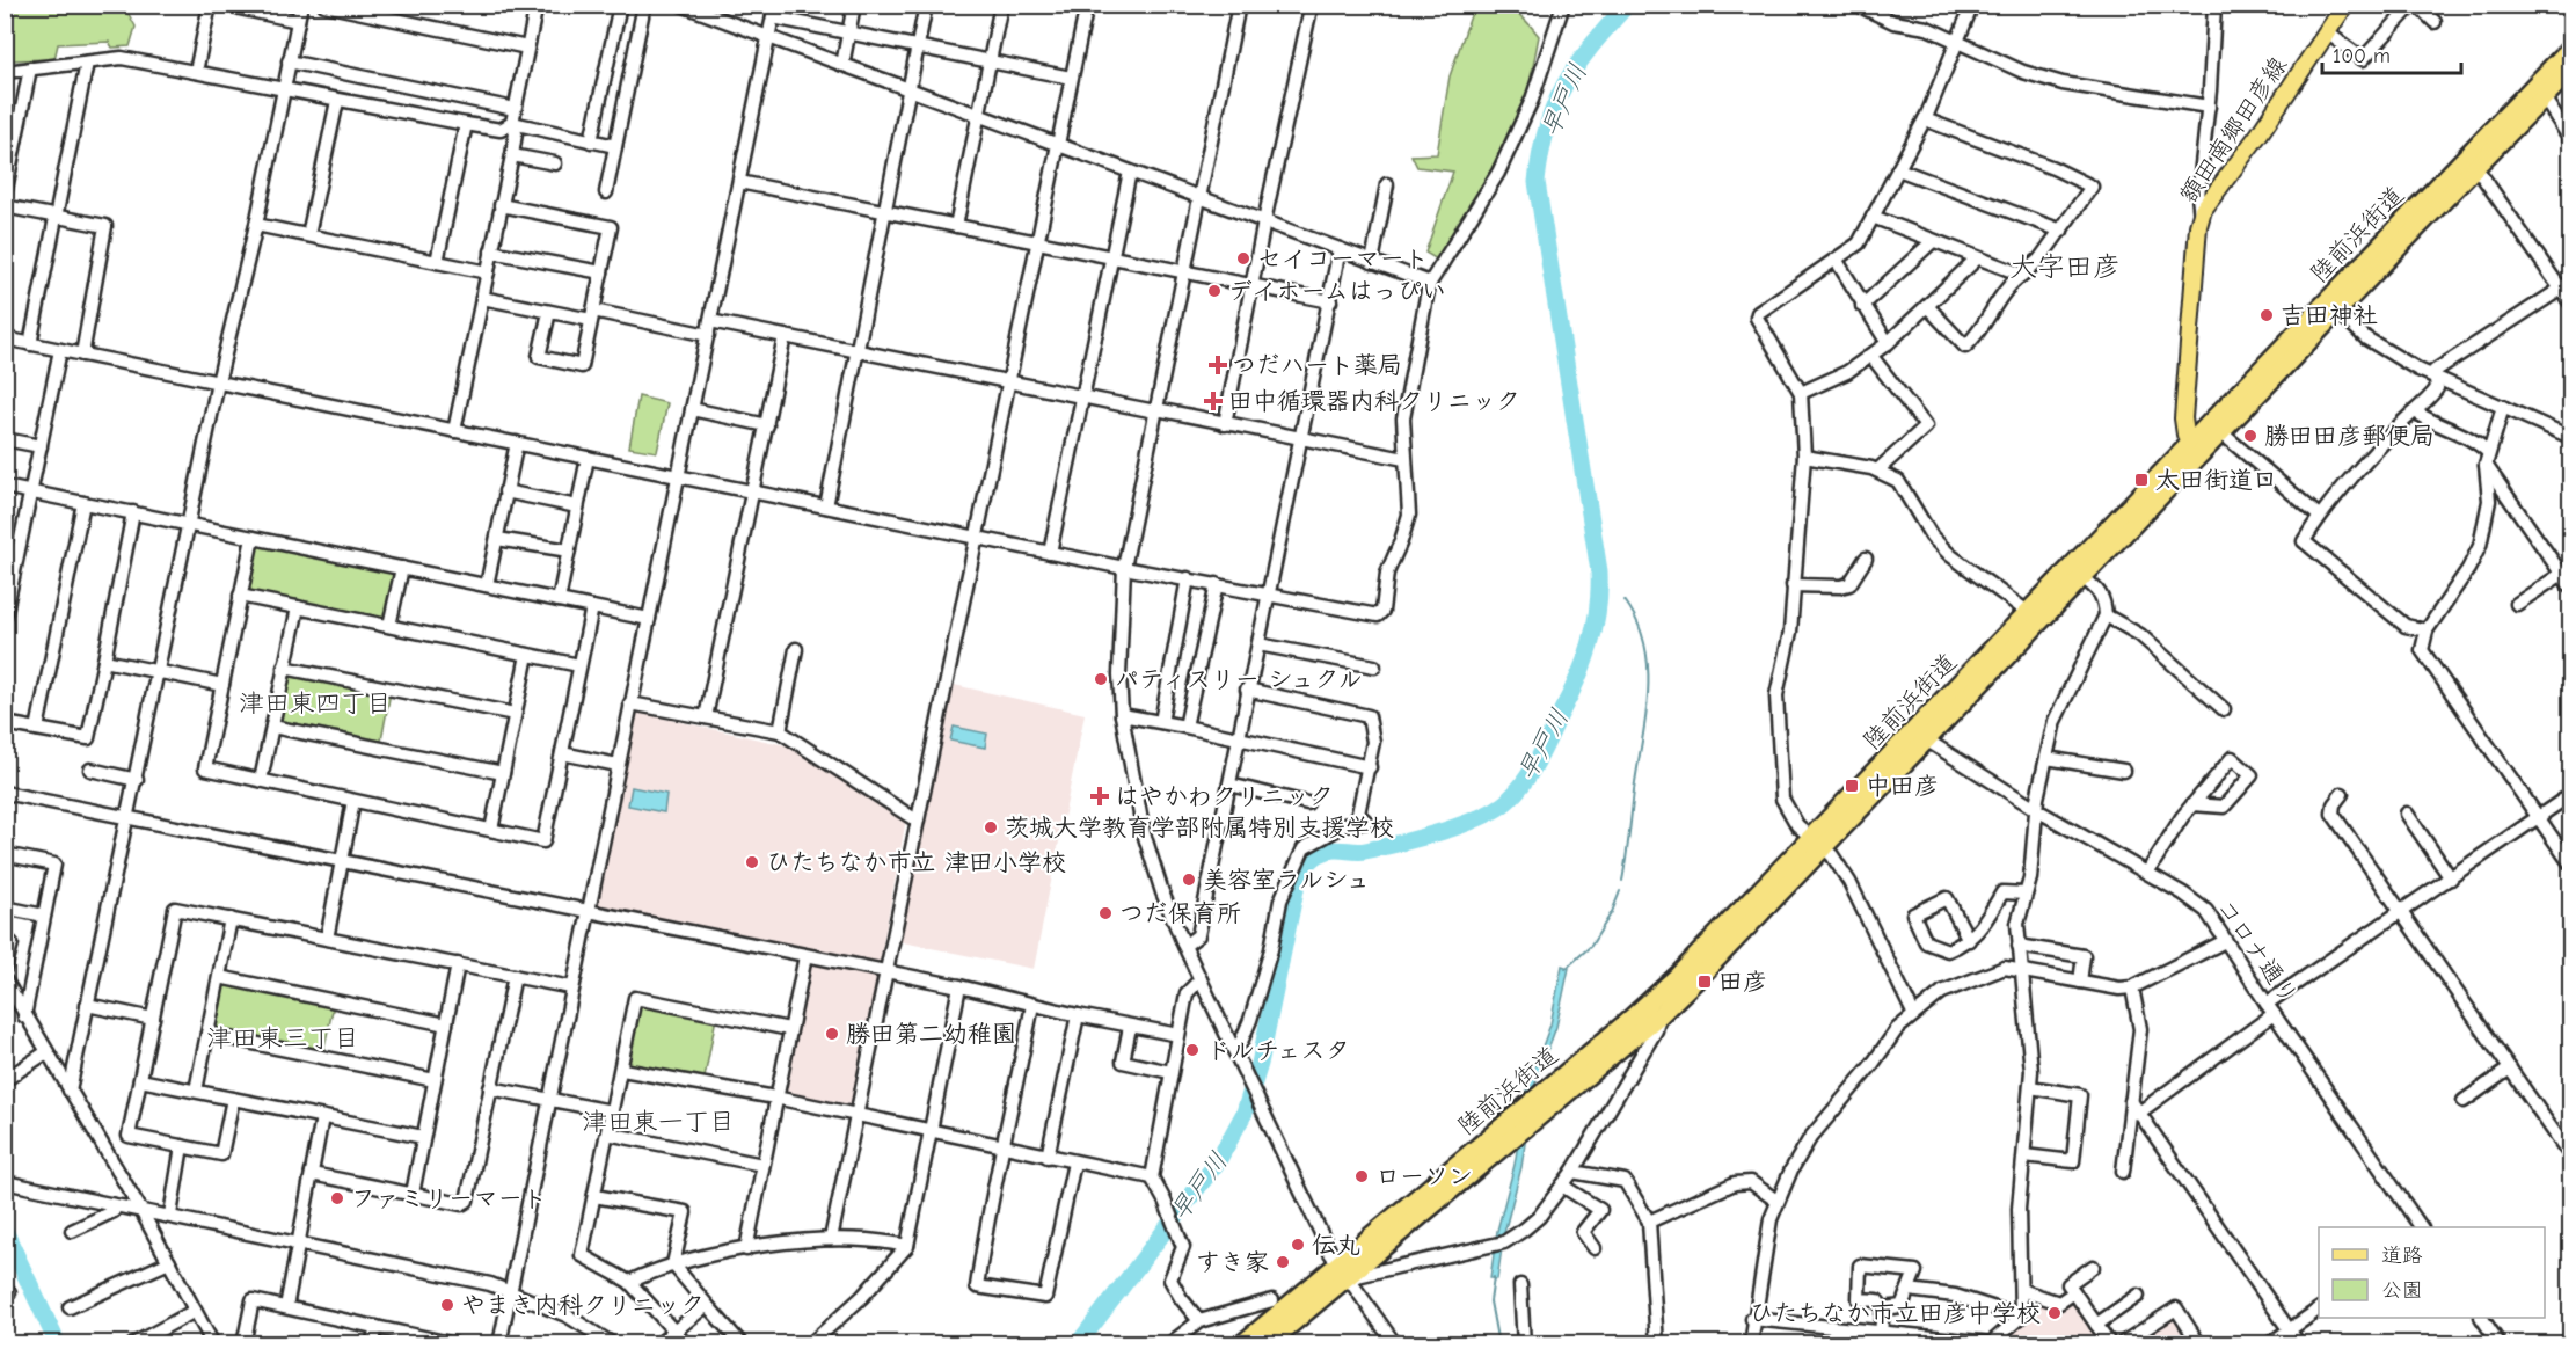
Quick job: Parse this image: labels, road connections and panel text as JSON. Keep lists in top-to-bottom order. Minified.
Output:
{"streets":{"highway":["陸前浜街道"],"main road":["額田南郷田彦線"],"street":["コロナ通り"]},"crossings":[["額田南郷田彦線","陸前浜街道"],["陸前浜街道","コロナ通り"]],"districts":["大字田彦","津田東四丁目","津田東三丁目","津田東一丁目"],"water":["早戸川"],"places":{"other":["セイコーマート","デイホームはっぴい","吉田神社","勝田田彦郵便局","パティスリー シュクル","茨城大学教育学部附属特別支援学校","ひたちなか市立 津田小学校","美容室ラルシュ","つだ保育所","勝田第二幼稚園","ドルチェスタ","ローソン","ファミリーマート","伝丸","すき家","やまき内科クリニック","ひたちなか市立田彦中学校"],"health":["つだハート薬局","田中循環器内科クリニック","はやかわクリニック"],"transit":["太田街道口","中田彦","田彦"]},"legend":["道路","公園"],"scale_bar":"100 m"}
